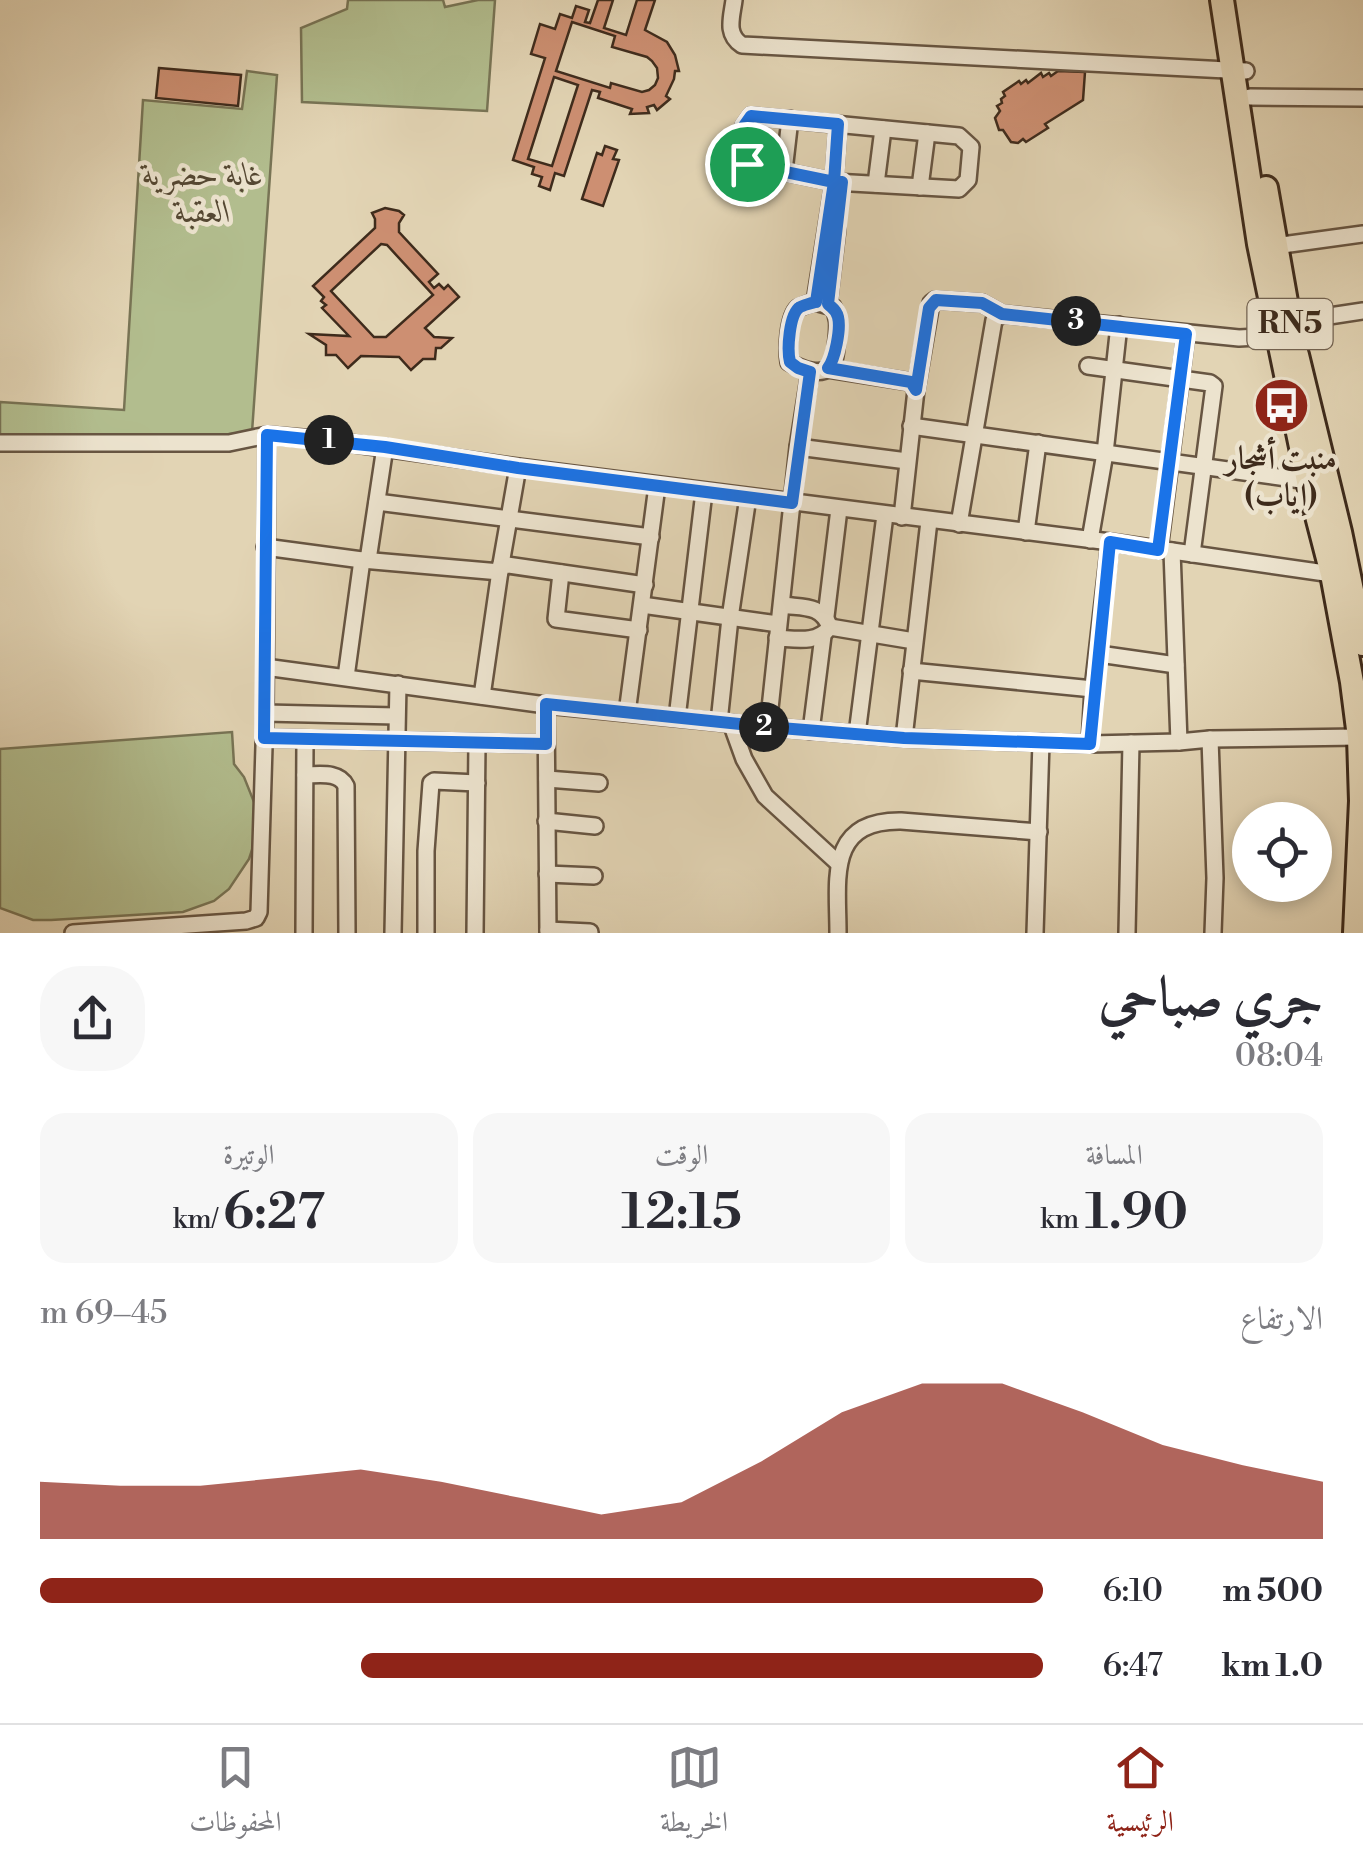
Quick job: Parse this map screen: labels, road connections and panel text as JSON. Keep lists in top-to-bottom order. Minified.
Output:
{"streets":{"highway":["RN5"]},"parks":["غابة حضرية العقبة"],"places":{"bus stop":["منبت أشجار (إياب)"]},"page":{"pins":["3","1","2"],"heading":["جري صباحي","08:04"],"stats":[["المسافة","1.90 km"],["الوقت","12:15"],["الوتيرة","6:27 /km"]],"chart":["الارتفاع","45–69 m"],"list":[{"name":"500 m","note":"6:10"},{"name":"1.0 km","note":"6:47"}],"tabs":["الرئيسية","الخريطة","المحفوظات"]}}
